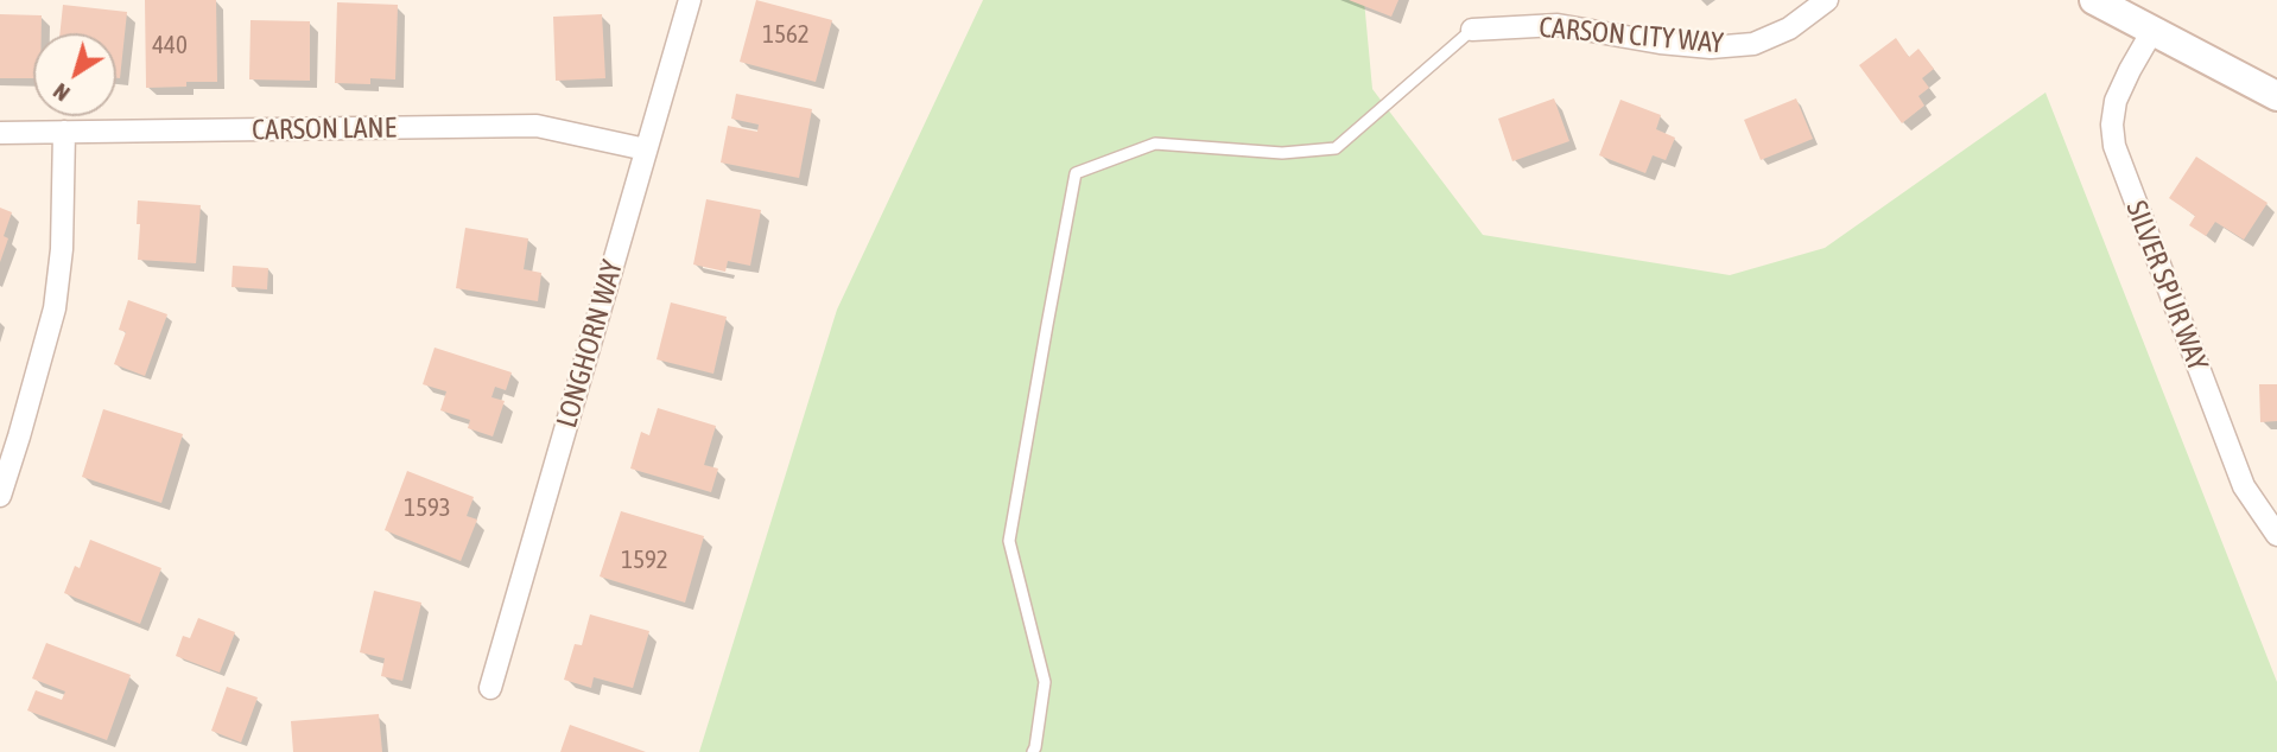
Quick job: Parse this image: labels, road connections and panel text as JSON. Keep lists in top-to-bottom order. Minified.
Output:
{"streets":{"street":["CARSON CITY WAY","CARSON LANE","SILVER SPUR WAY","LONGHORN WAY"]},"crossings":[["CARSON LANE","LONGHORN WAY"]],"house_numbers":["1562","440","1593","1592"],"north":"bottom left"}
